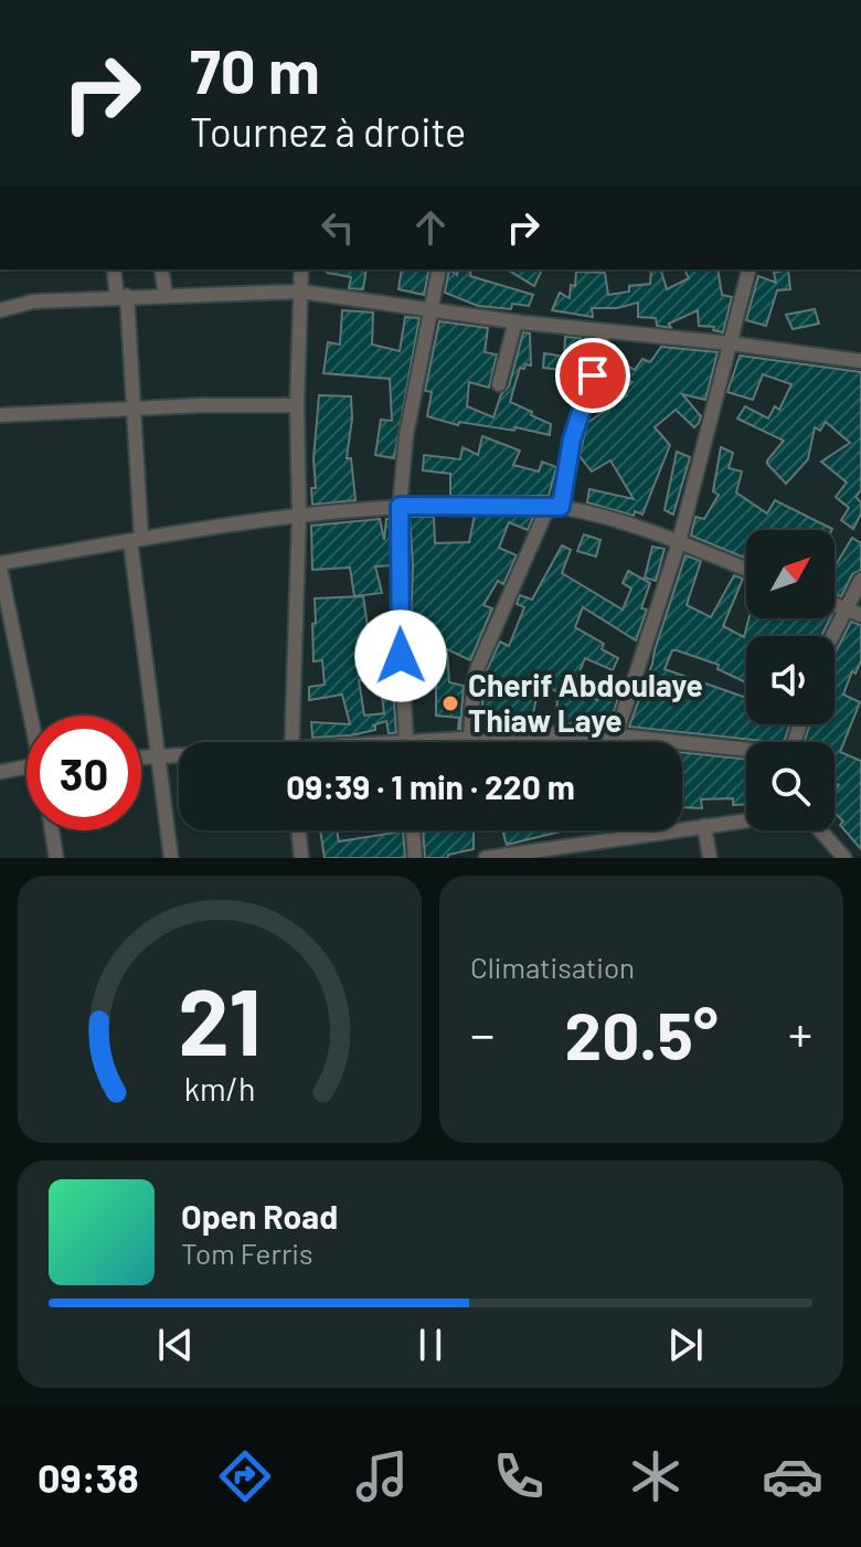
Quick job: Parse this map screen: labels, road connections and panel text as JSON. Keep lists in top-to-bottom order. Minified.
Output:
{"places":["Cherif Abdoulaye Thiaw Laye"],"north":"top right","page":{"turn":["70 m","Tournez à droite"],"limit":"30","trip":"09:39 · 1 min · 220 m","tile":"Climatisation","heat":["−","20.5°","+"],"song":["Open Road","Tom Ferris"],"tabs":"09:38","gauge":["21","km/h"]}}
